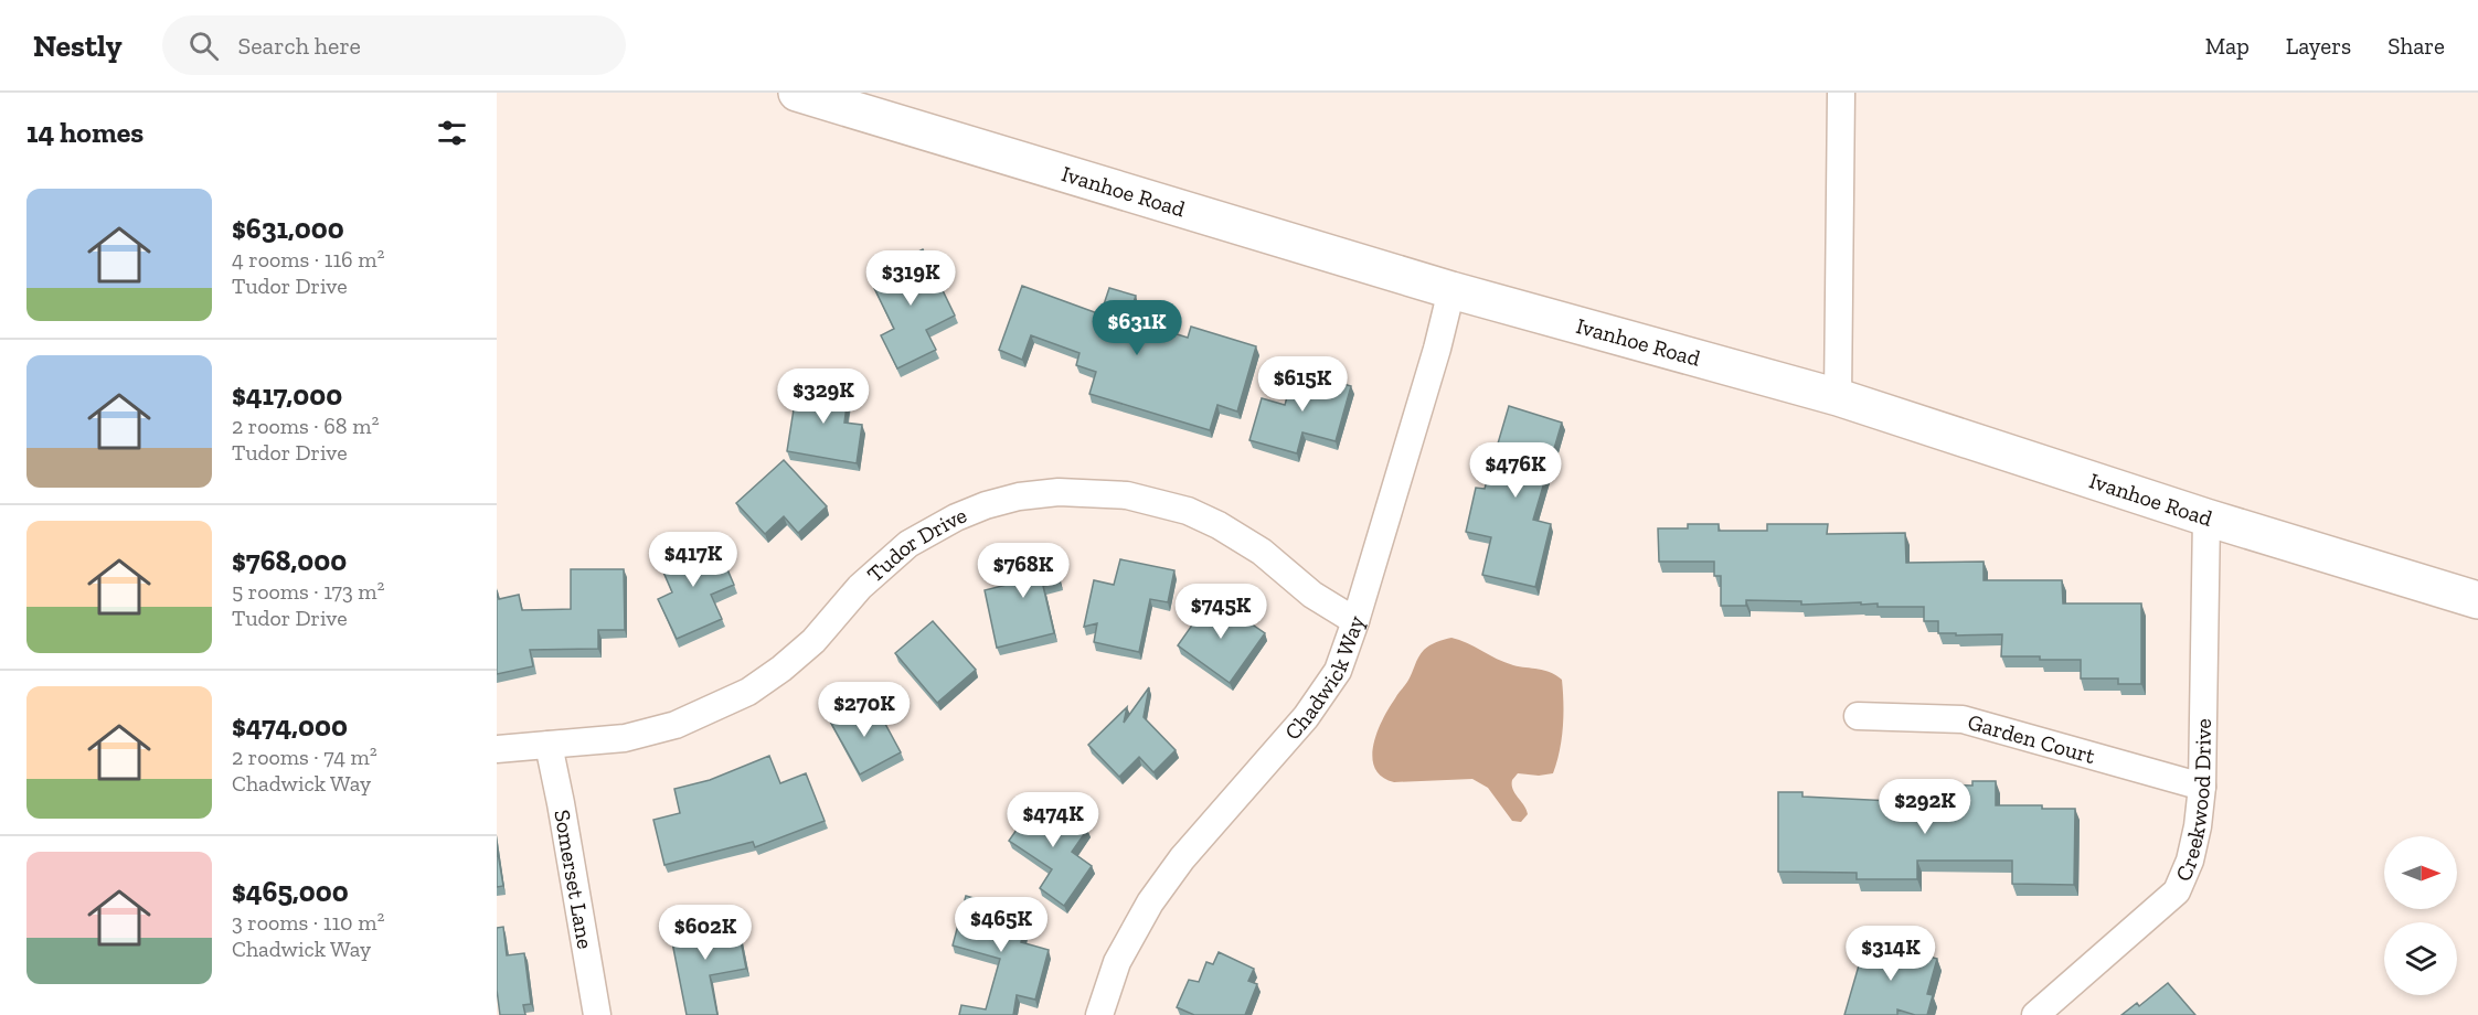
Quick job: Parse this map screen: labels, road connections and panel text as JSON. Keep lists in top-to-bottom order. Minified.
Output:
{"streets":{"main road":["Ivanhoe Road"],"street":["Tudor Drive","Chadwick Way","Garden Court","Creekwood Drive","Somerset Lane"]},"crossings":[["Ivanhoe Road","Chadwick Way"],["Ivanhoe Road","Creekwood Drive"],["Tudor Drive","Chadwick Way"],["Tudor Drive","Somerset Lane"],["Garden Court","Creekwood Drive"]],"north":"right","page":{"header":"Nestly","search":"Search here","nav":["Map","Layers","Share"],"heading":"14 homes","list":[{"name":"$631,000","note":"4 rooms · 116 m² · Tudor Drive"},{"name":"$417,000","note":"2 rooms · 68 m² · Tudor Drive"},{"name":"$768,000","note":"5 rooms · 173 m² · Tudor Drive"},{"name":"$474,000","note":"2 rooms · 74 m² · Chadwick Way"},{"name":"$465,000","note":"3 rooms · 110 m² · Chadwick Way"}],"price":["$319K","$631K","$615K","$329K","$476K","$417K","$768K","$745K","$270K","$292K","$474K","$465K","$602K","$314K"]}}
